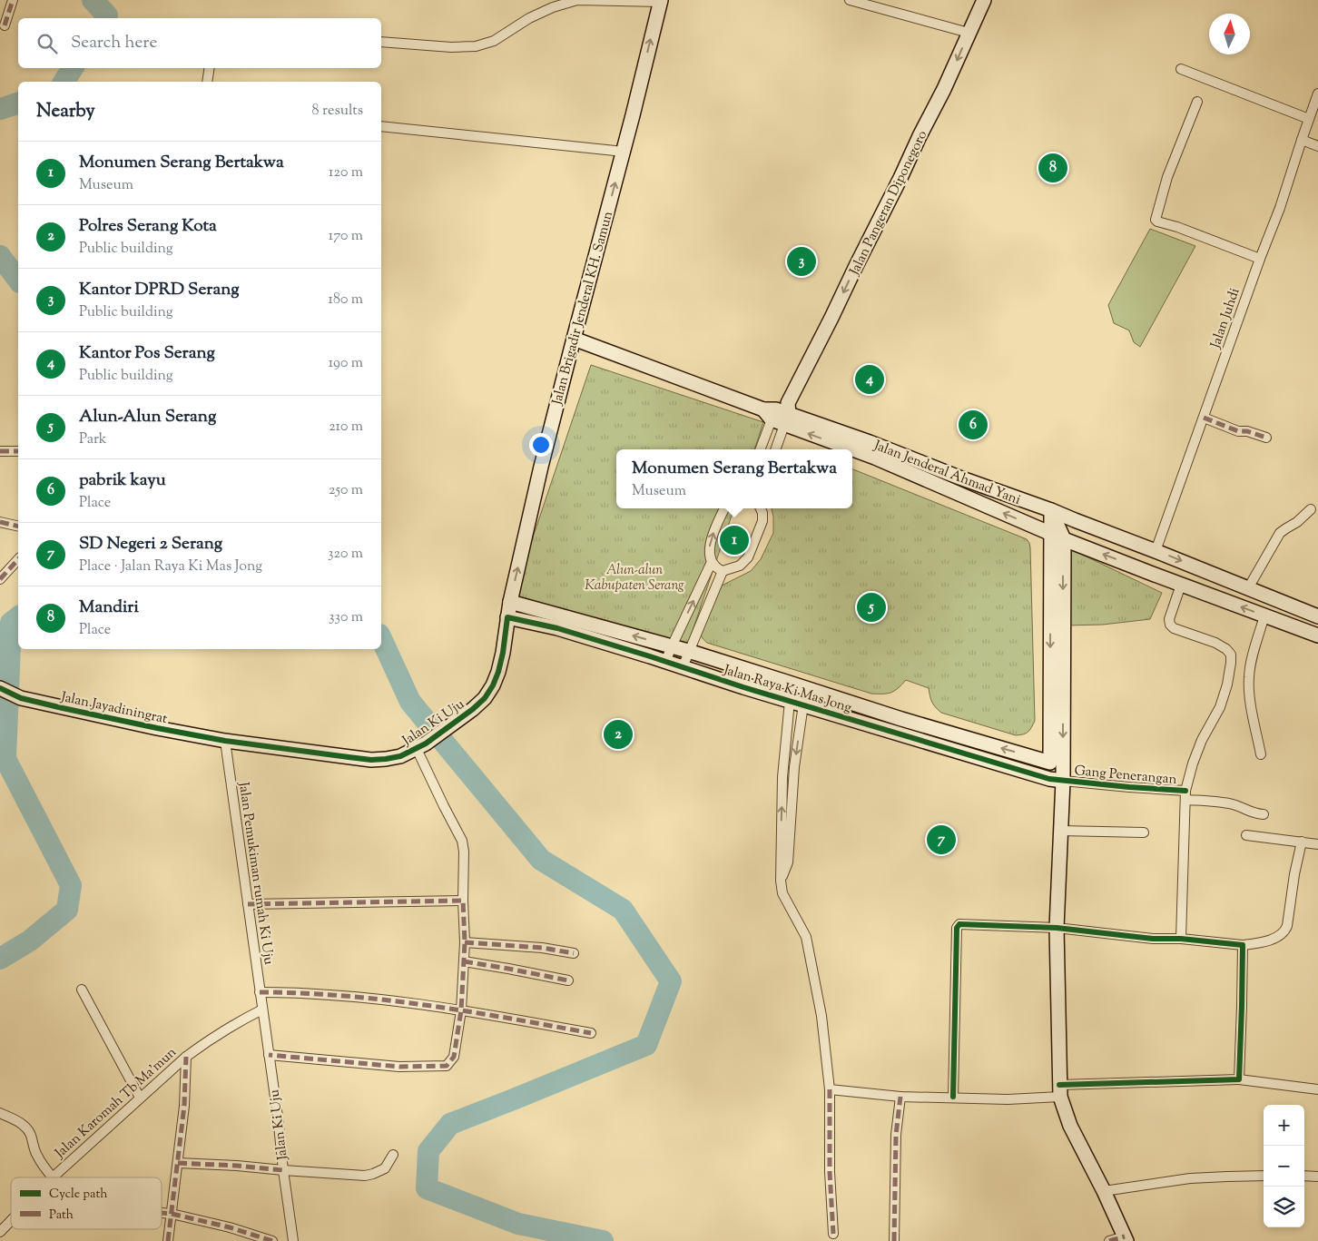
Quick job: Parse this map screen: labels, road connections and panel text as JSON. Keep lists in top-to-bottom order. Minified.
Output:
{"streets":{"main road":["Jalan Pangeran Diponegoro","Jalan Brigadir Jenderal KH. Samun","Jalan Jenderal Ahmad Yani","Jalan Raya Ki Mas Jong","Jalan Jayadiningrat","Jalan Ki Uju"],"street":["Jalan Juhdi","Gang Penerangan","Jalan Pemukiman rumah Ki Uju","Jalan Karomah Tb Ma'mun"]},"crossings":[["Jalan Pangeran Diponegoro","Jalan Jenderal Ahmad Yani"],["Jalan Brigadir Jenderal KH. Samun","Jalan Jenderal Ahmad Yani"],["Jalan Brigadir Jenderal KH. Samun","Jalan Raya Ki Mas Jong"],["Jalan Brigadir Jenderal KH. Samun","Jalan Ki Uju"],["Jalan Juhdi","Jalan Jenderal Ahmad Yani"],["Jalan Raya Ki Mas Jong","Jalan Ki Uju"],["Jalan Raya Ki Mas Jong","Gang Penerangan"],["Jalan Jayadiningrat","Jalan Ki Uju"],["Jalan Jayadiningrat","Jalan Pemukiman rumah Ki Uju"],["Jalan Ki Uju","Jalan Pemukiman rumah Ki Uju"],["Jalan Ki Uju","Jalan Karomah Tb Ma'mun"],["Jalan Pemukiman rumah Ki Uju","Jalan Karomah Tb Ma'mun"]],"one_way":["Jalan Pangeran Diponegoro","Jalan Brigadir Jenderal KH. Samun"],"parks":["Alun-alun Kabupaten Serang"],"legend":["Cycle path","Path"],"north":"top","page":{"search":"Search here","heading":["Nearby","8 results"],"list":[{"mark":"1","name":"Monumen Serang Bertakwa","note":"Museum","value":"120 m"},{"mark":"2","name":"Polres Serang Kota","note":"Public building","value":"170 m"},{"mark":"3","name":"Kantor DPRD Serang","note":"Public building","value":"180 m"},{"mark":"4","name":"Kantor Pos Serang","note":"Public building","value":"190 m"},{"mark":"5","name":"Alun-Alun Serang","note":"Park","value":"210 m"},{"mark":"6","name":"pabrik kayu","note":"Place","value":"250 m"},{"mark":"7","name":"SD Negeri 2 Serang","note":"Place · Jalan Raya Ki Mas Jong","value":"320 m"},{"mark":"8","name":"Mandiri","note":"Place","value":"330 m"}],"pins":["8","3","4","6","1","5","2","7"],"popup":["Monumen Serang Bertakwa","Museum"],"map_buttons":["+","−"]}}
